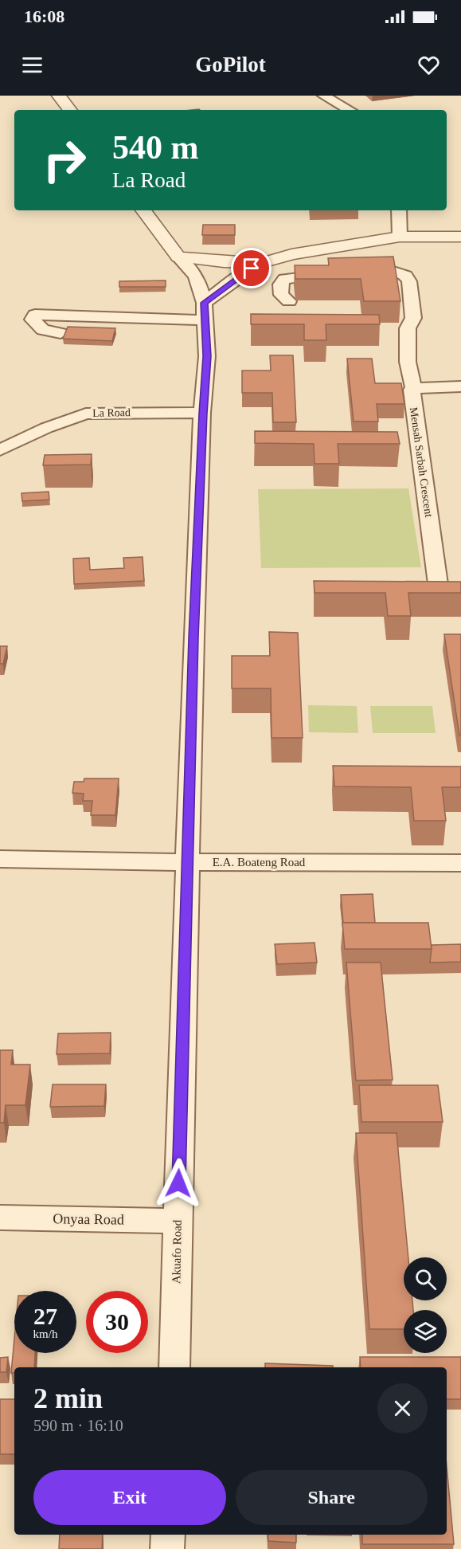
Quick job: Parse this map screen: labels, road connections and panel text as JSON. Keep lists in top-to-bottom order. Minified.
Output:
{"streets":{"street":["La Road","Mensah Sarbah Crescent","E.A. Boateng Road","Onyaa Road","Akuafo Road"]},"crossings":[["La Road","Akuafo Road"],["E.A. Boateng Road","Akuafo Road"],["Onyaa Road","Akuafo Road"]],"page":{"status":"16:08","header":"GoPilot","turn":["540 m","La Road"],"speed":"27 km/h","limit":"30","heading":["2 min","590 m · 16:10"],"buttons":["Exit","Share"]}}
